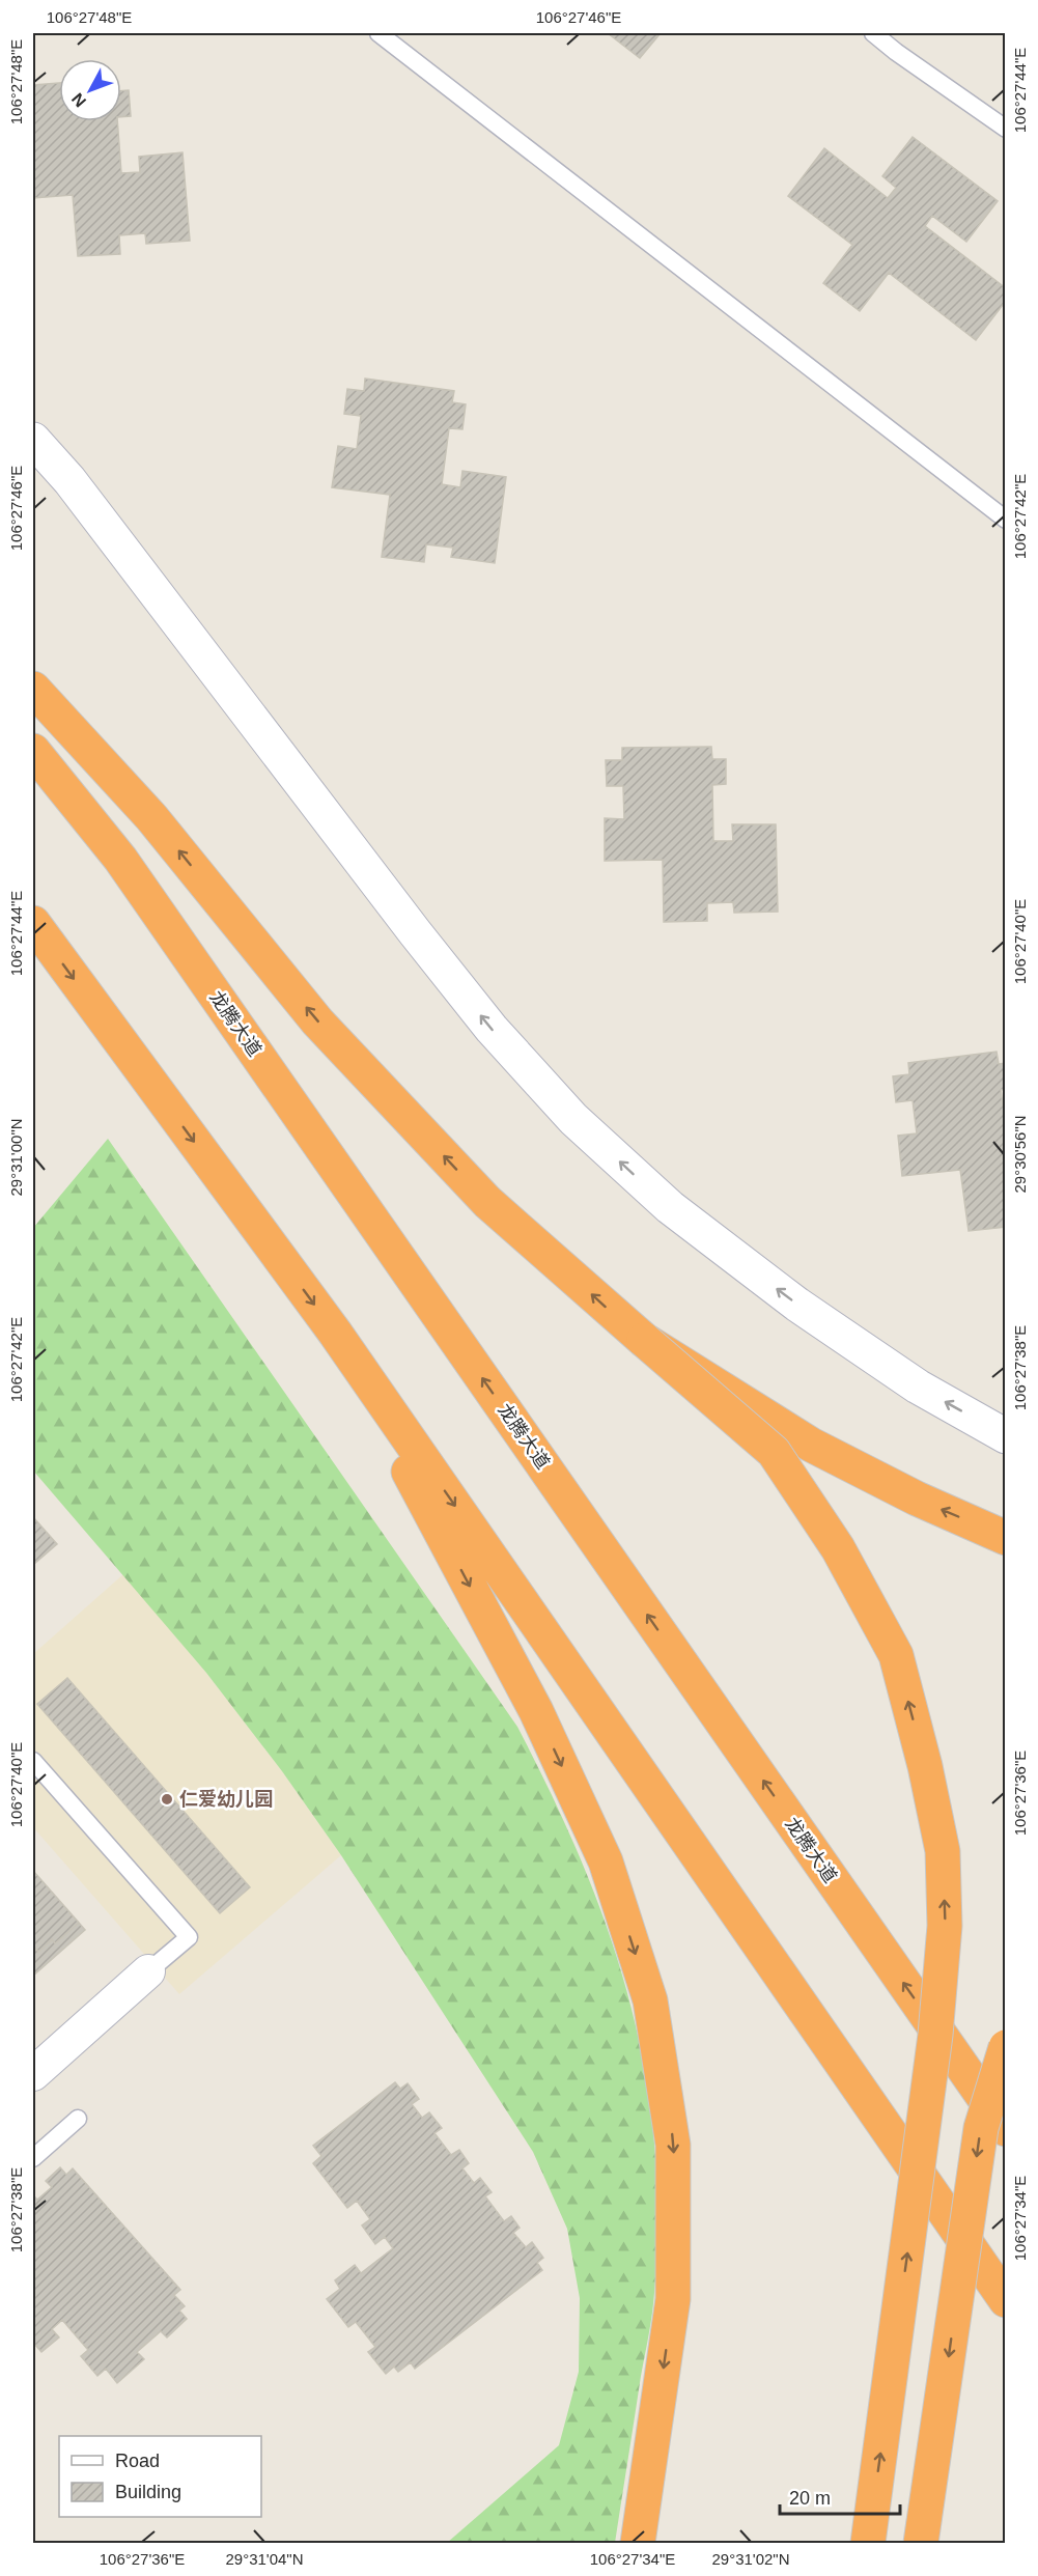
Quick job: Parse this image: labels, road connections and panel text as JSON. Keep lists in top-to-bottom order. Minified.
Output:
{"streets":{"highway":["龙腾大道"]},"places":["仁爱幼儿园"],"legend":["Road","Building"],"scale_bar":"20 m","north":"bottom left","coordinates":["106°27'48\"E","106°27'46\"E","106°27'44\"E","106°27'42\"E","106°27'40\"E","29°30'56\"N","29°31'00\"N","106°27'38\"E","106°27'36\"E","106°27'34\"E","29°31'04\"N","29°31'02\"N"]}
